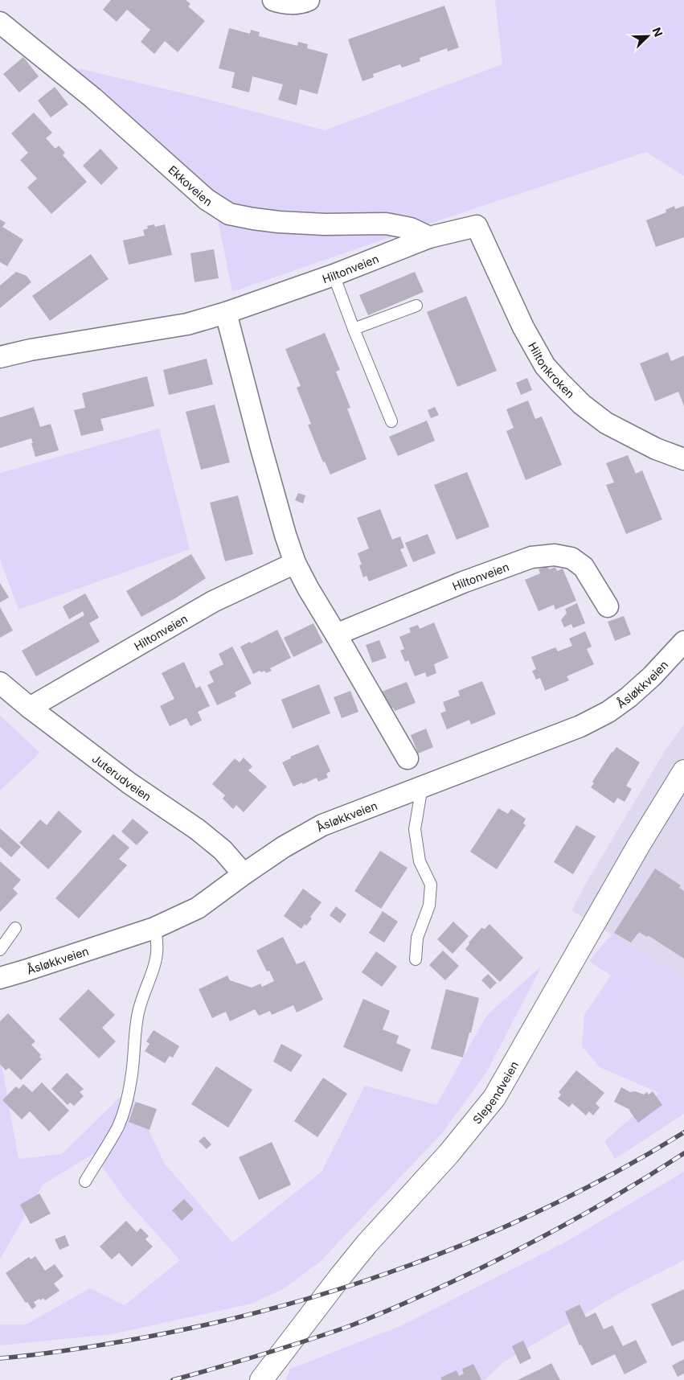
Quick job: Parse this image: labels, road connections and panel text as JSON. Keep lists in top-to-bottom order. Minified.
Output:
{"streets":{"main road":["Slependveien"],"street":["Ekkoveien","Hiltonveien","Hiltonkroken","Åsløkkveien","Juterudveien"]},"crossings":[["Ekkoveien","Hiltonveien"],["Hiltonveien","Hiltonkroken"],["Hiltonveien","Juterudveien"],["Åsløkkveien","Juterudveien"]],"north":"top right"}
